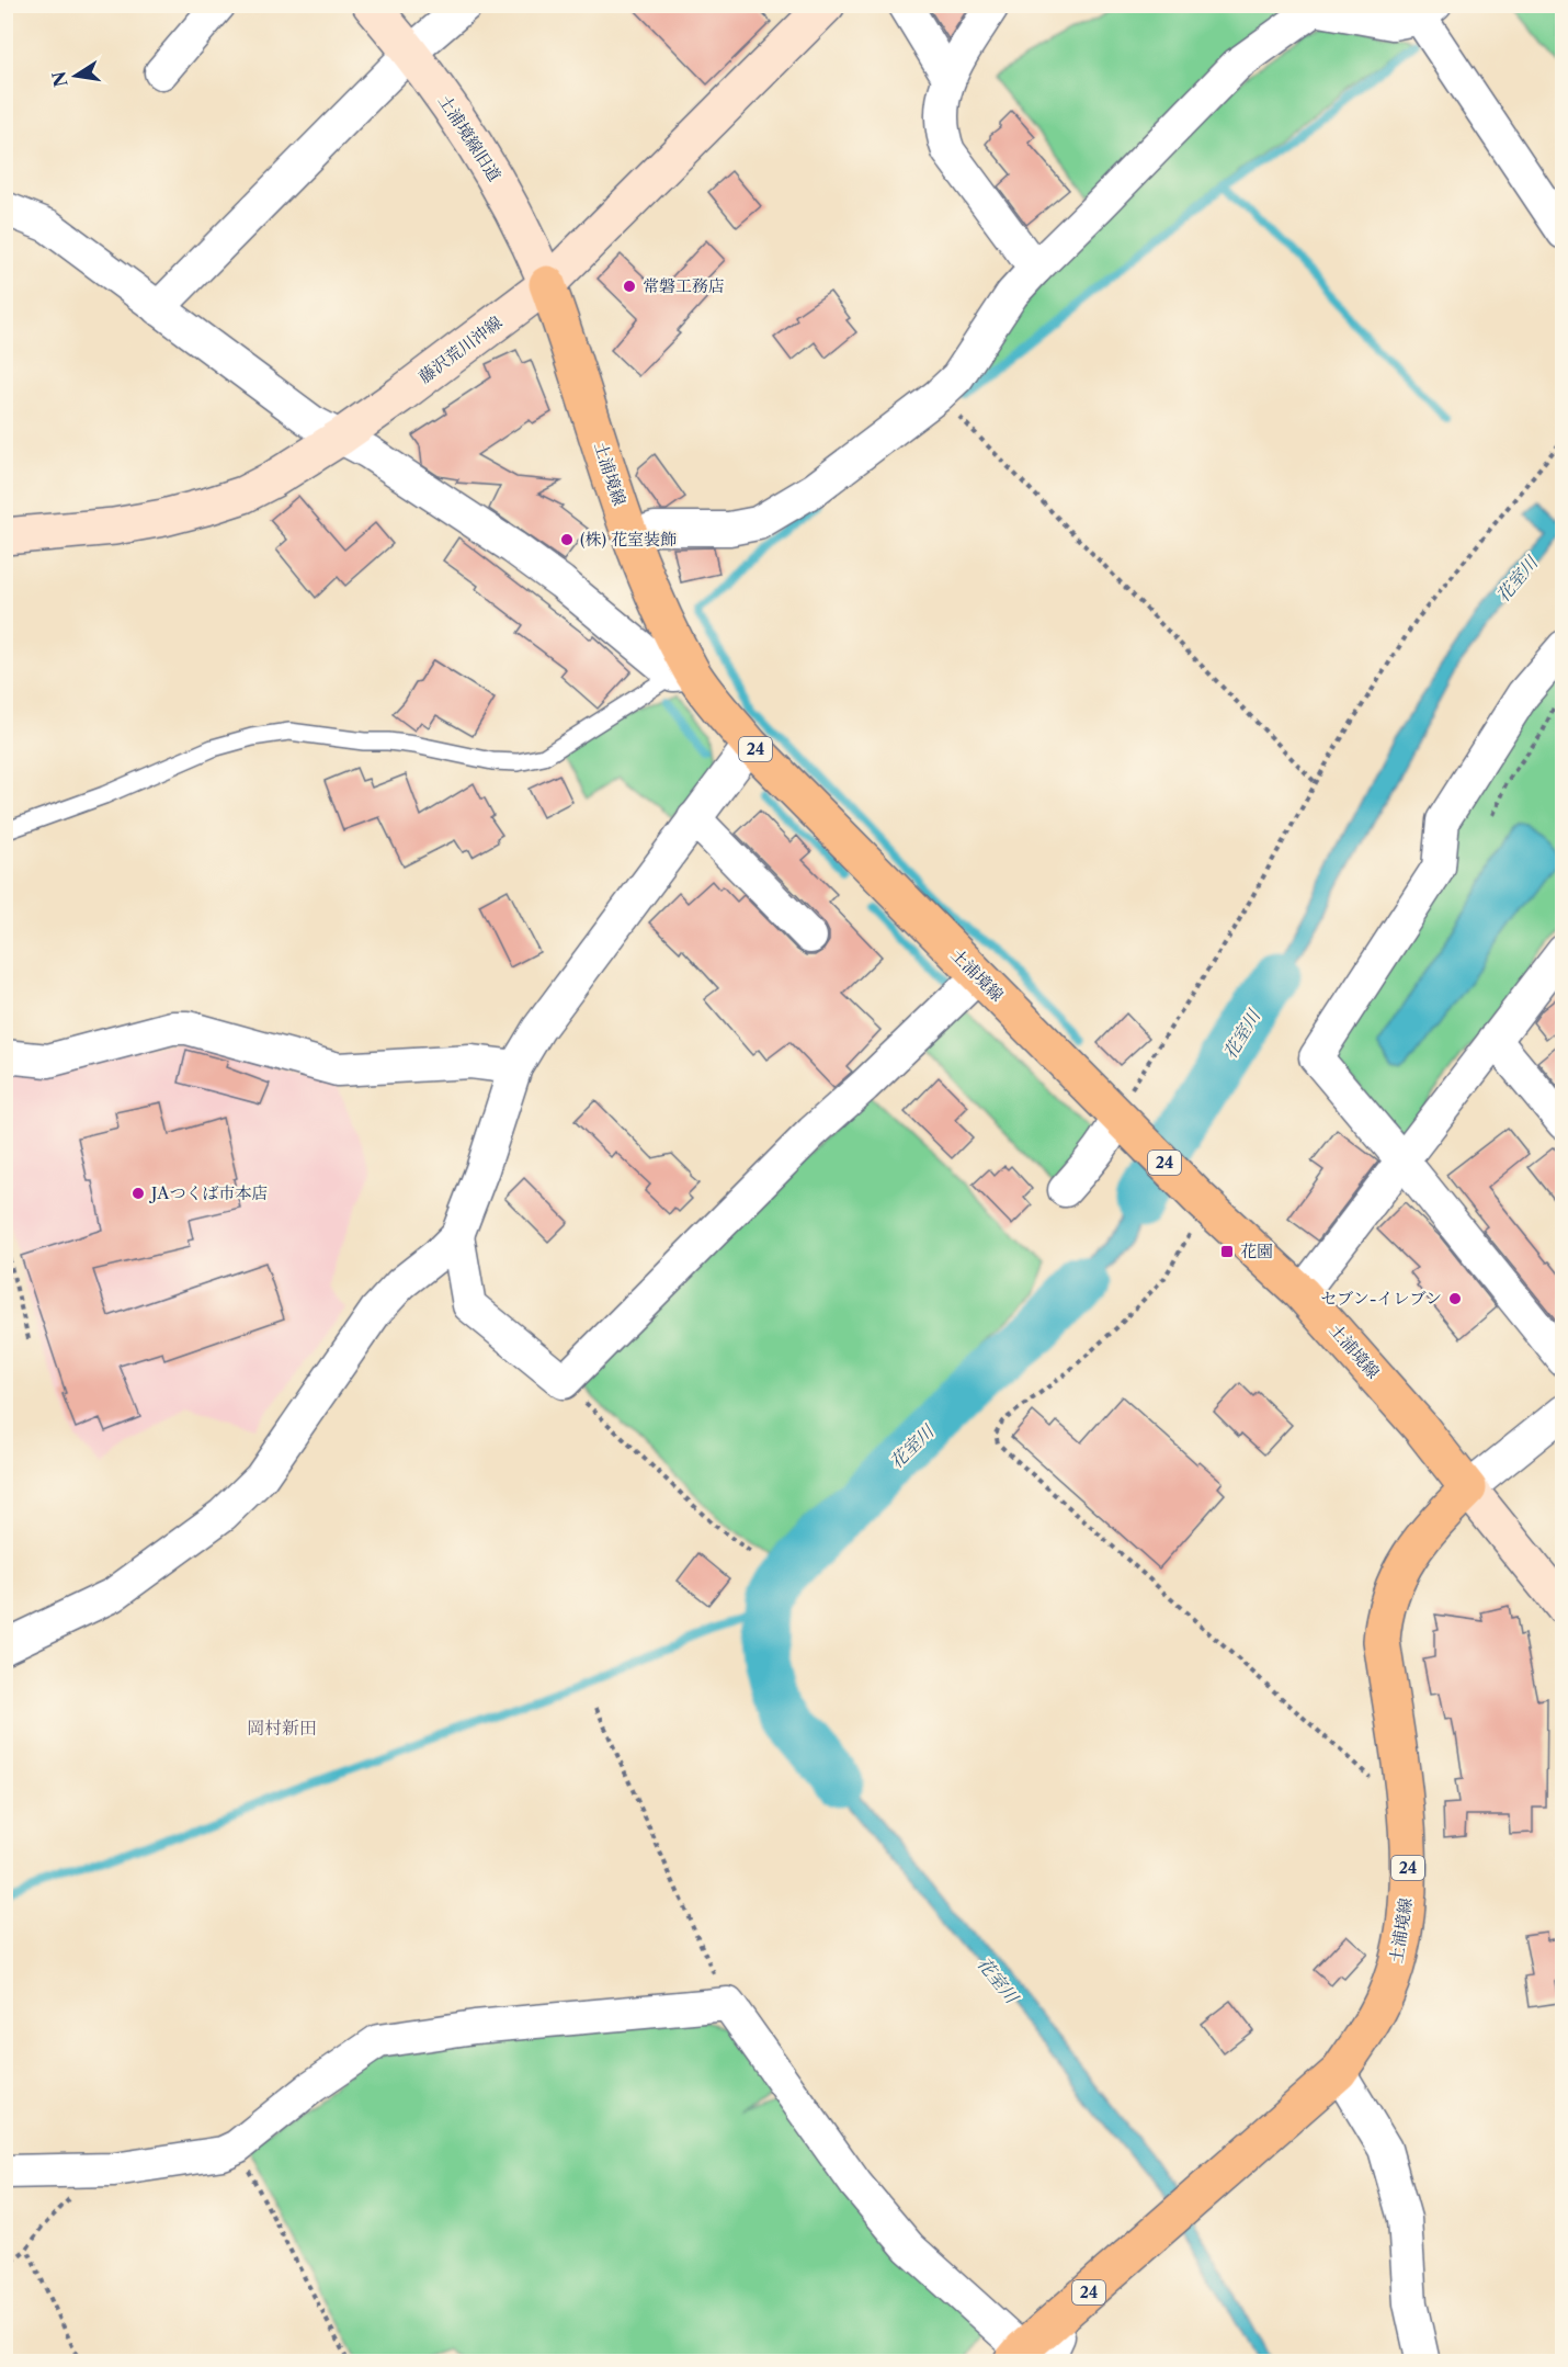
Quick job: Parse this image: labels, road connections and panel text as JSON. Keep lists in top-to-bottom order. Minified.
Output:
{"streets":{"main road":["土浦境線旧道","藤沢荒川沖線","土浦境線","24"]},"crossings":[["土浦境線旧道","藤沢荒川沖線"],["土浦境線旧道","土浦境線"],["藤沢荒川沖線","土浦境線"]],"districts":["岡村新田"],"water":["花室川"],"places":{"other":["常磐工務店","(株) 花室装飾","JAつくば市本店","セブン-イレブン"],"transit":["花園"]},"north":"left"}
